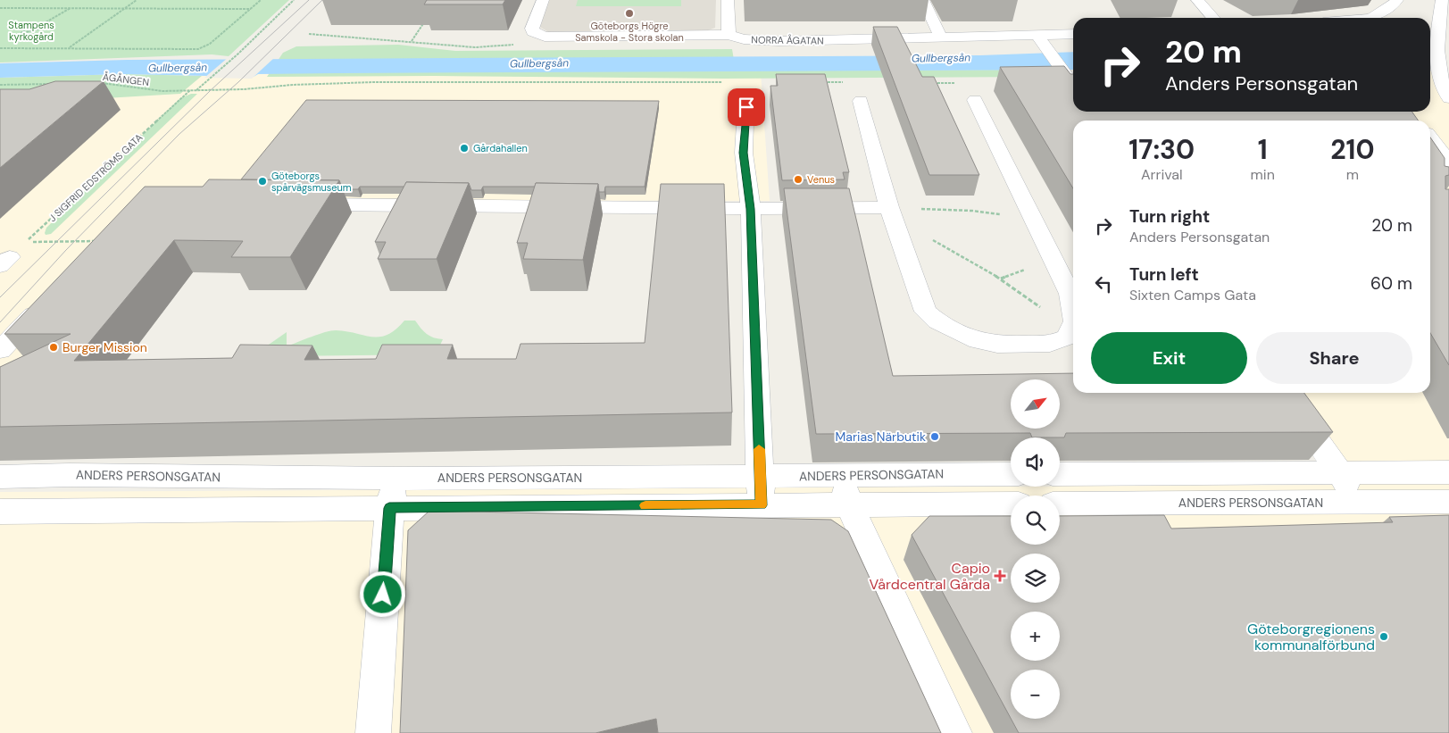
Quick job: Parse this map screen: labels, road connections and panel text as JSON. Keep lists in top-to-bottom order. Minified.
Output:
{"streets":{"street":["NORRA ÅGATAN","ANDERS PERSONSGATAN"],"path":["ÅGÅNGEN","J SIGFRID EDSTRÖMS GATA"]},"crossings":[["ÅGÅNGEN","J SIGFRID EDSTRÖMS GATA"]],"water":["Gullbergsån"],"parks":["Stampens kyrkogård"],"places":{"other":["Göteborgs Högre Samskola - Stora skolan","Gårdahallen","Venus","Göteborgs spårvägsmuseum","Burger Mission","Marias Närbutik","Göteborgregionens kommunalförbund"],"health":["Capio Vårdcentral Gårda"]},"north":"top right","page":{"turn":["20 m","Anders Personsgatan"],"eta":["17:30","Arrival","1","min","210","m"],"list":[{"name":"Turn right","note":"Anders Personsgatan","value":"20 m"},{"name":"Turn left","note":"Sixten Camps Gata","value":"60 m"}],"buttons":["Exit","Share"],"map_buttons":["+","−"]}}
